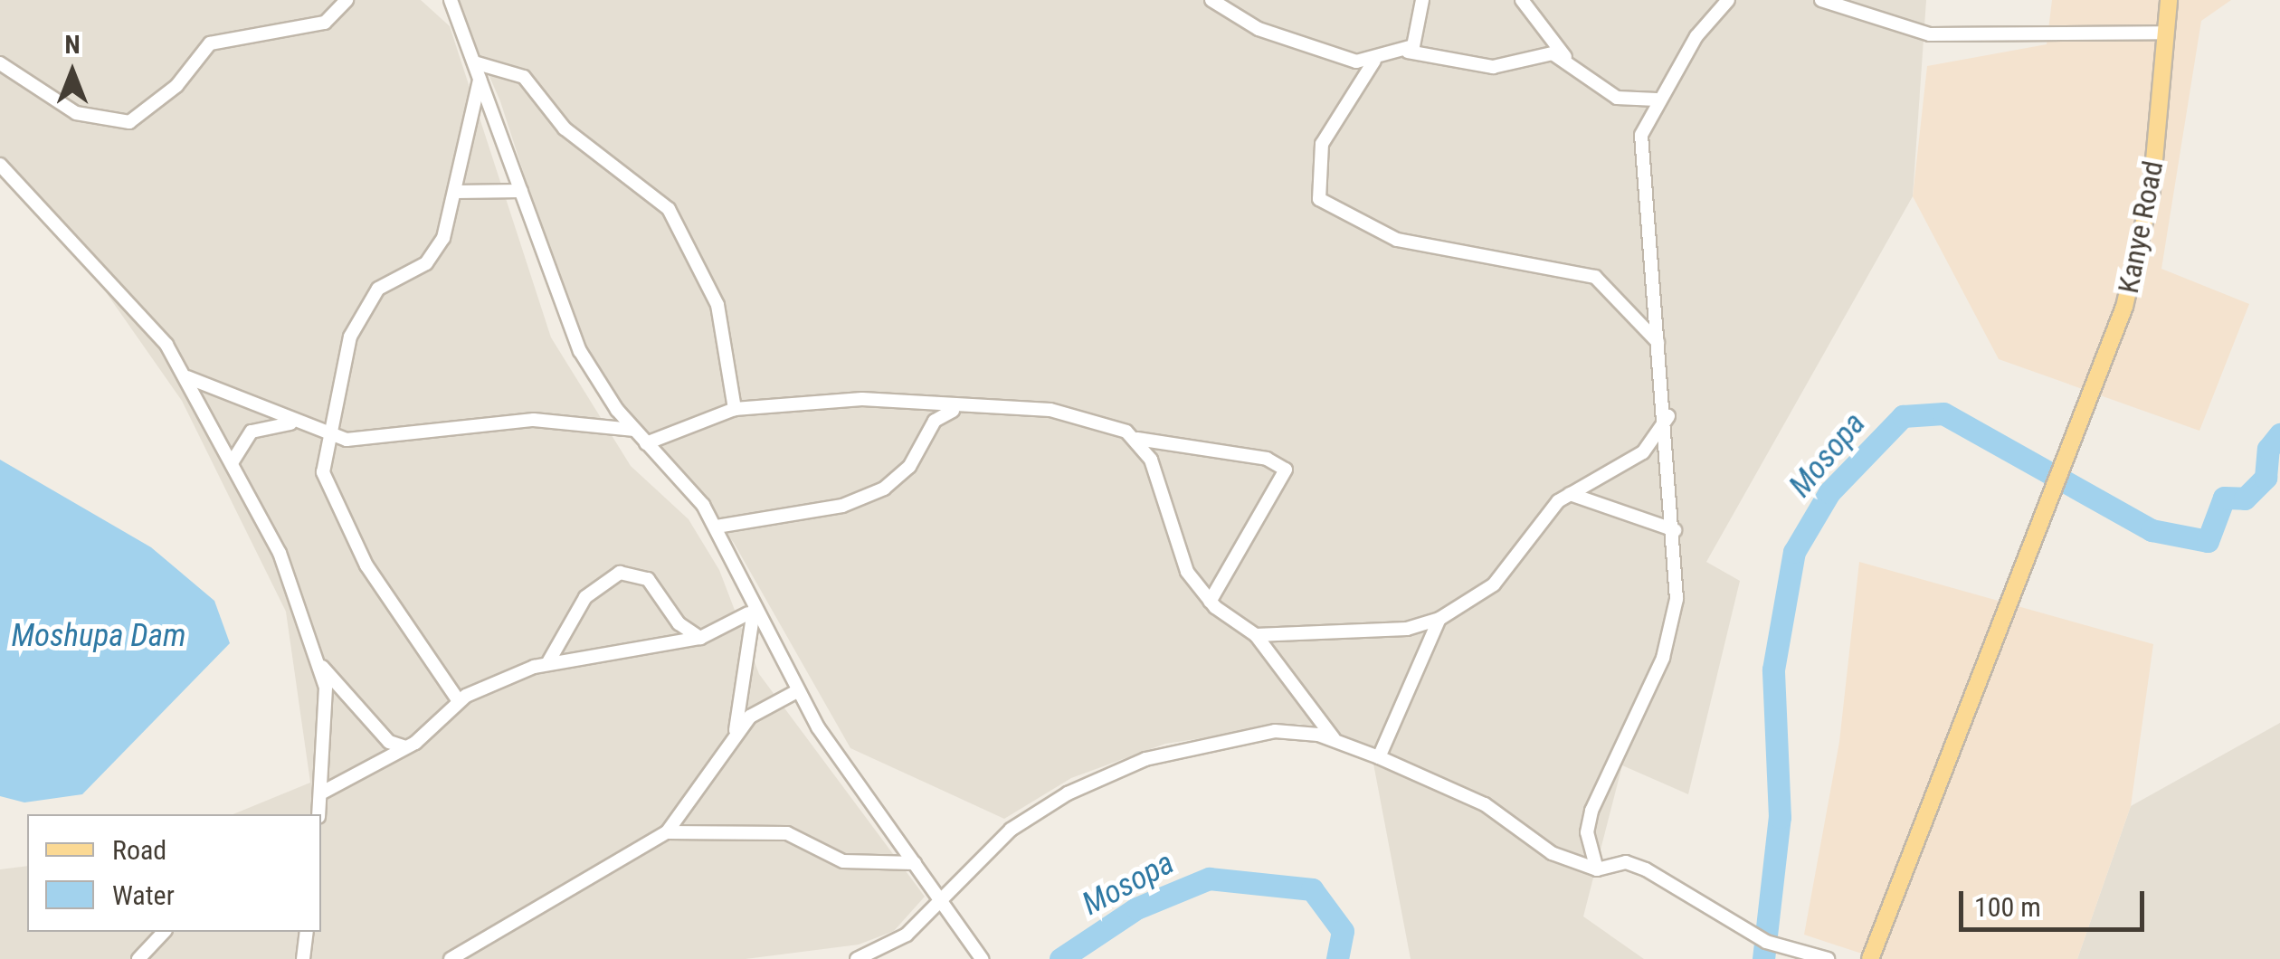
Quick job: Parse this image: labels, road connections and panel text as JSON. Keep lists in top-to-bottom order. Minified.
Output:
{"streets":{"main road":["Kanye Road"]},"water":["Mosopa","Moshupa Dam"],"legend":["Road","Water"],"scale_bar":"100 m","north":"top"}
